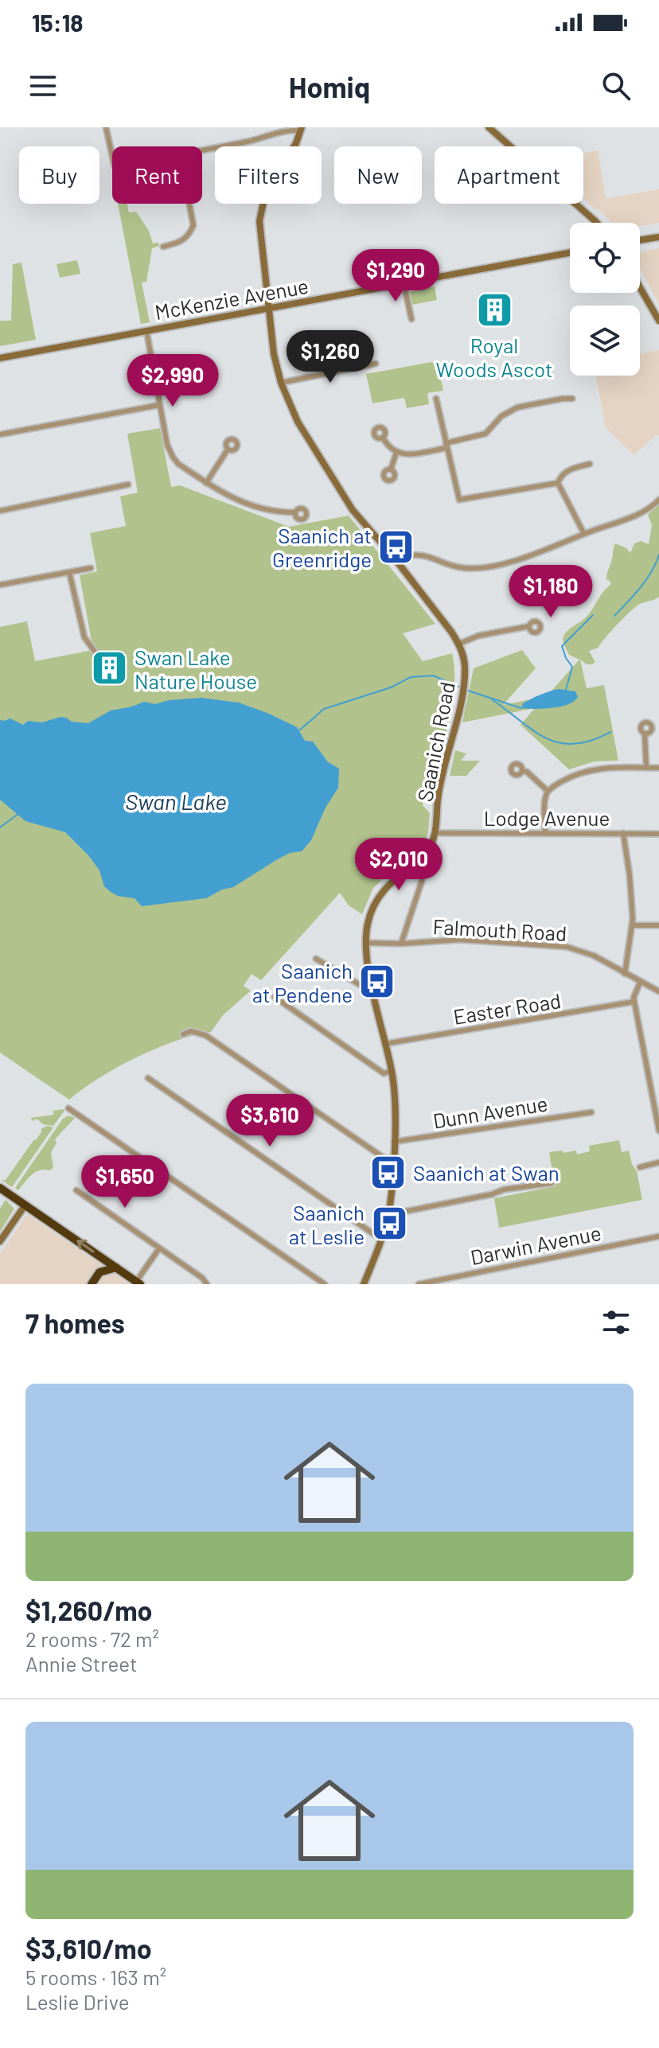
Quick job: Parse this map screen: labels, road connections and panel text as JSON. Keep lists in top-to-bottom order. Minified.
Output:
{"streets":{"main road":["McKenzie Avenue","Saanich Road"],"street":["Lodge Avenue","Falmouth Road","Easter Road","Dunn Avenue","Darwin Avenue"]},"crossings":[["McKenzie Avenue","Saanich Road"],["Saanich Road","Lodge Avenue"],["Saanich Road","Falmouth Road"],["Saanich Road","Easter Road"],["Saanich Road","Dunn Avenue"]],"water":["Swan Lake"],"places":{"building":["Royal Woods Ascot","Swan Lake Nature House"],"bus stop":["Saanich at Greenridge","Saanich at Pendene","Saanich at Swan","Saanich at Leslie"]},"page":{"status":"15:18","header":"Homiq","chip":["Buy","Rent","Filters","New","Apartment"],"price":["$1,290","$1,260","$2,990","$1,180","$2,010","$3,610","$1,650"],"heading":"7 homes","list":[{"name":"$1,260/mo","note":"2 rooms · 72 m² · Annie Street"},{"name":"$3,610/mo","note":"5 rooms · 163 m² · Leslie Drive"}]}}
